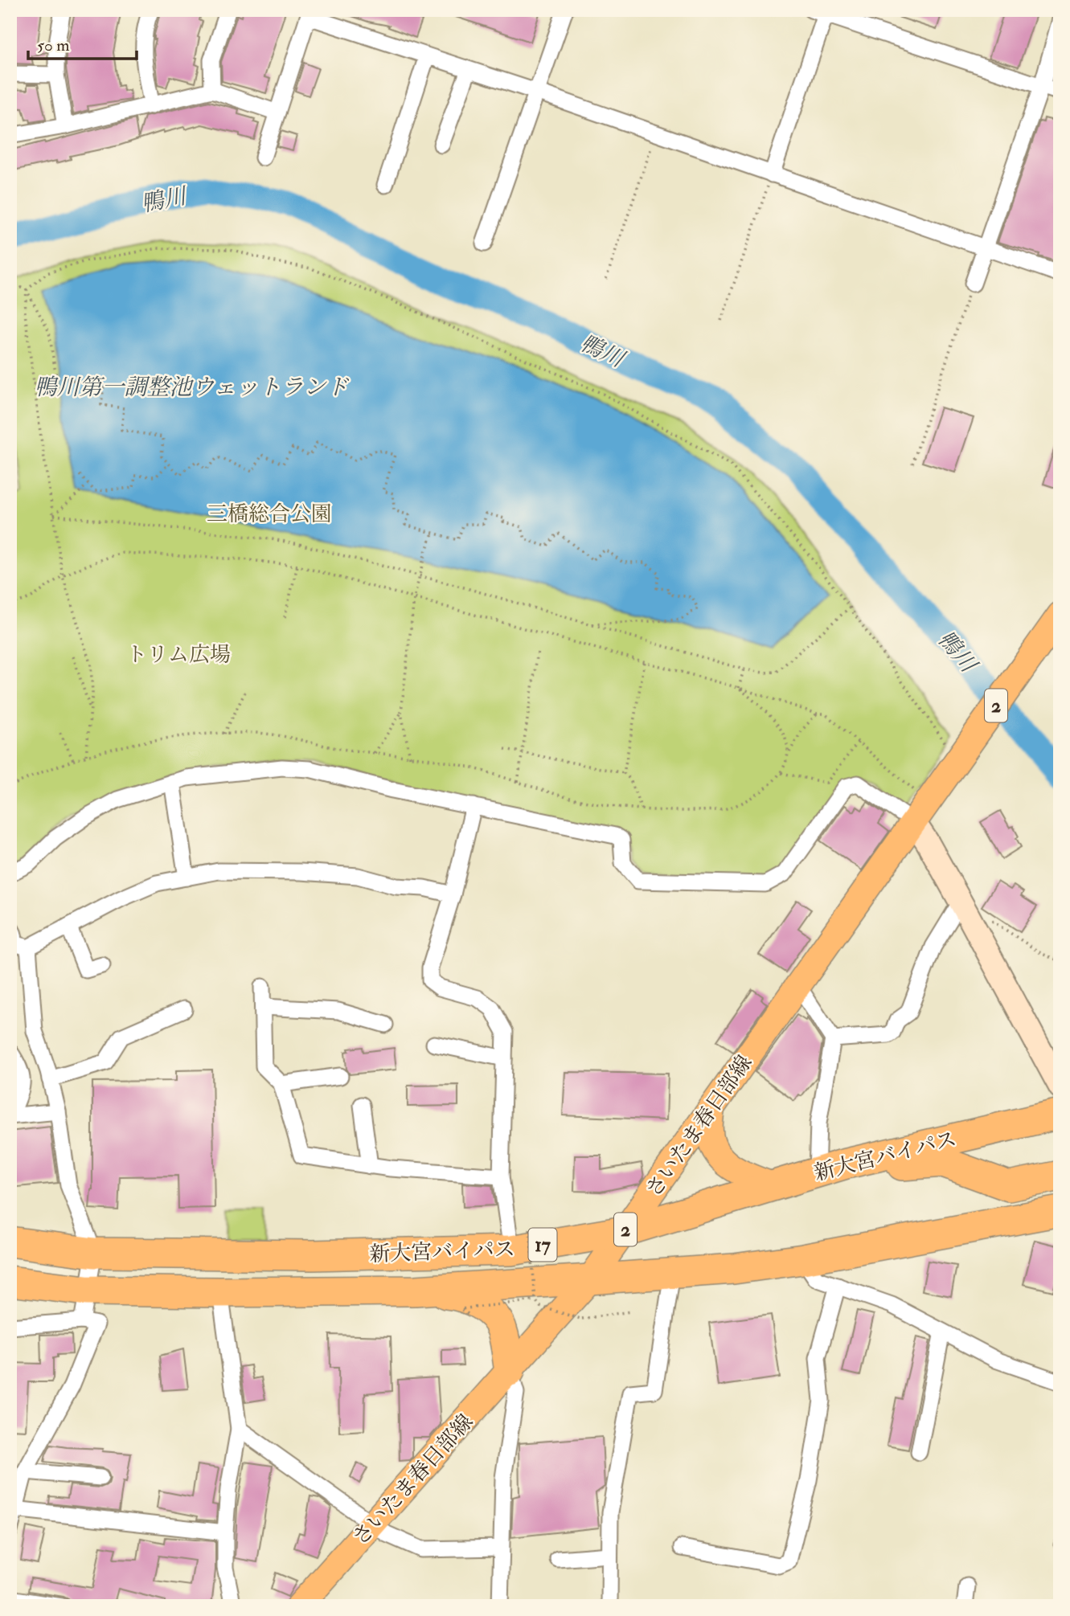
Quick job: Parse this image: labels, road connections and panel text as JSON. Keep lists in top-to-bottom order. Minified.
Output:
{"streets":{"highway":["新大宮バイパス","17"],"main road":["2","さいたま春日部線"]},"crossings":[["さいたま春日部線","新大宮バイパス"]],"water":["鴨川","鴨川第一調整池ウェットランド"],"parks":["三橋総合公園","トリム広場"],"scale_bar":"50 m"}
